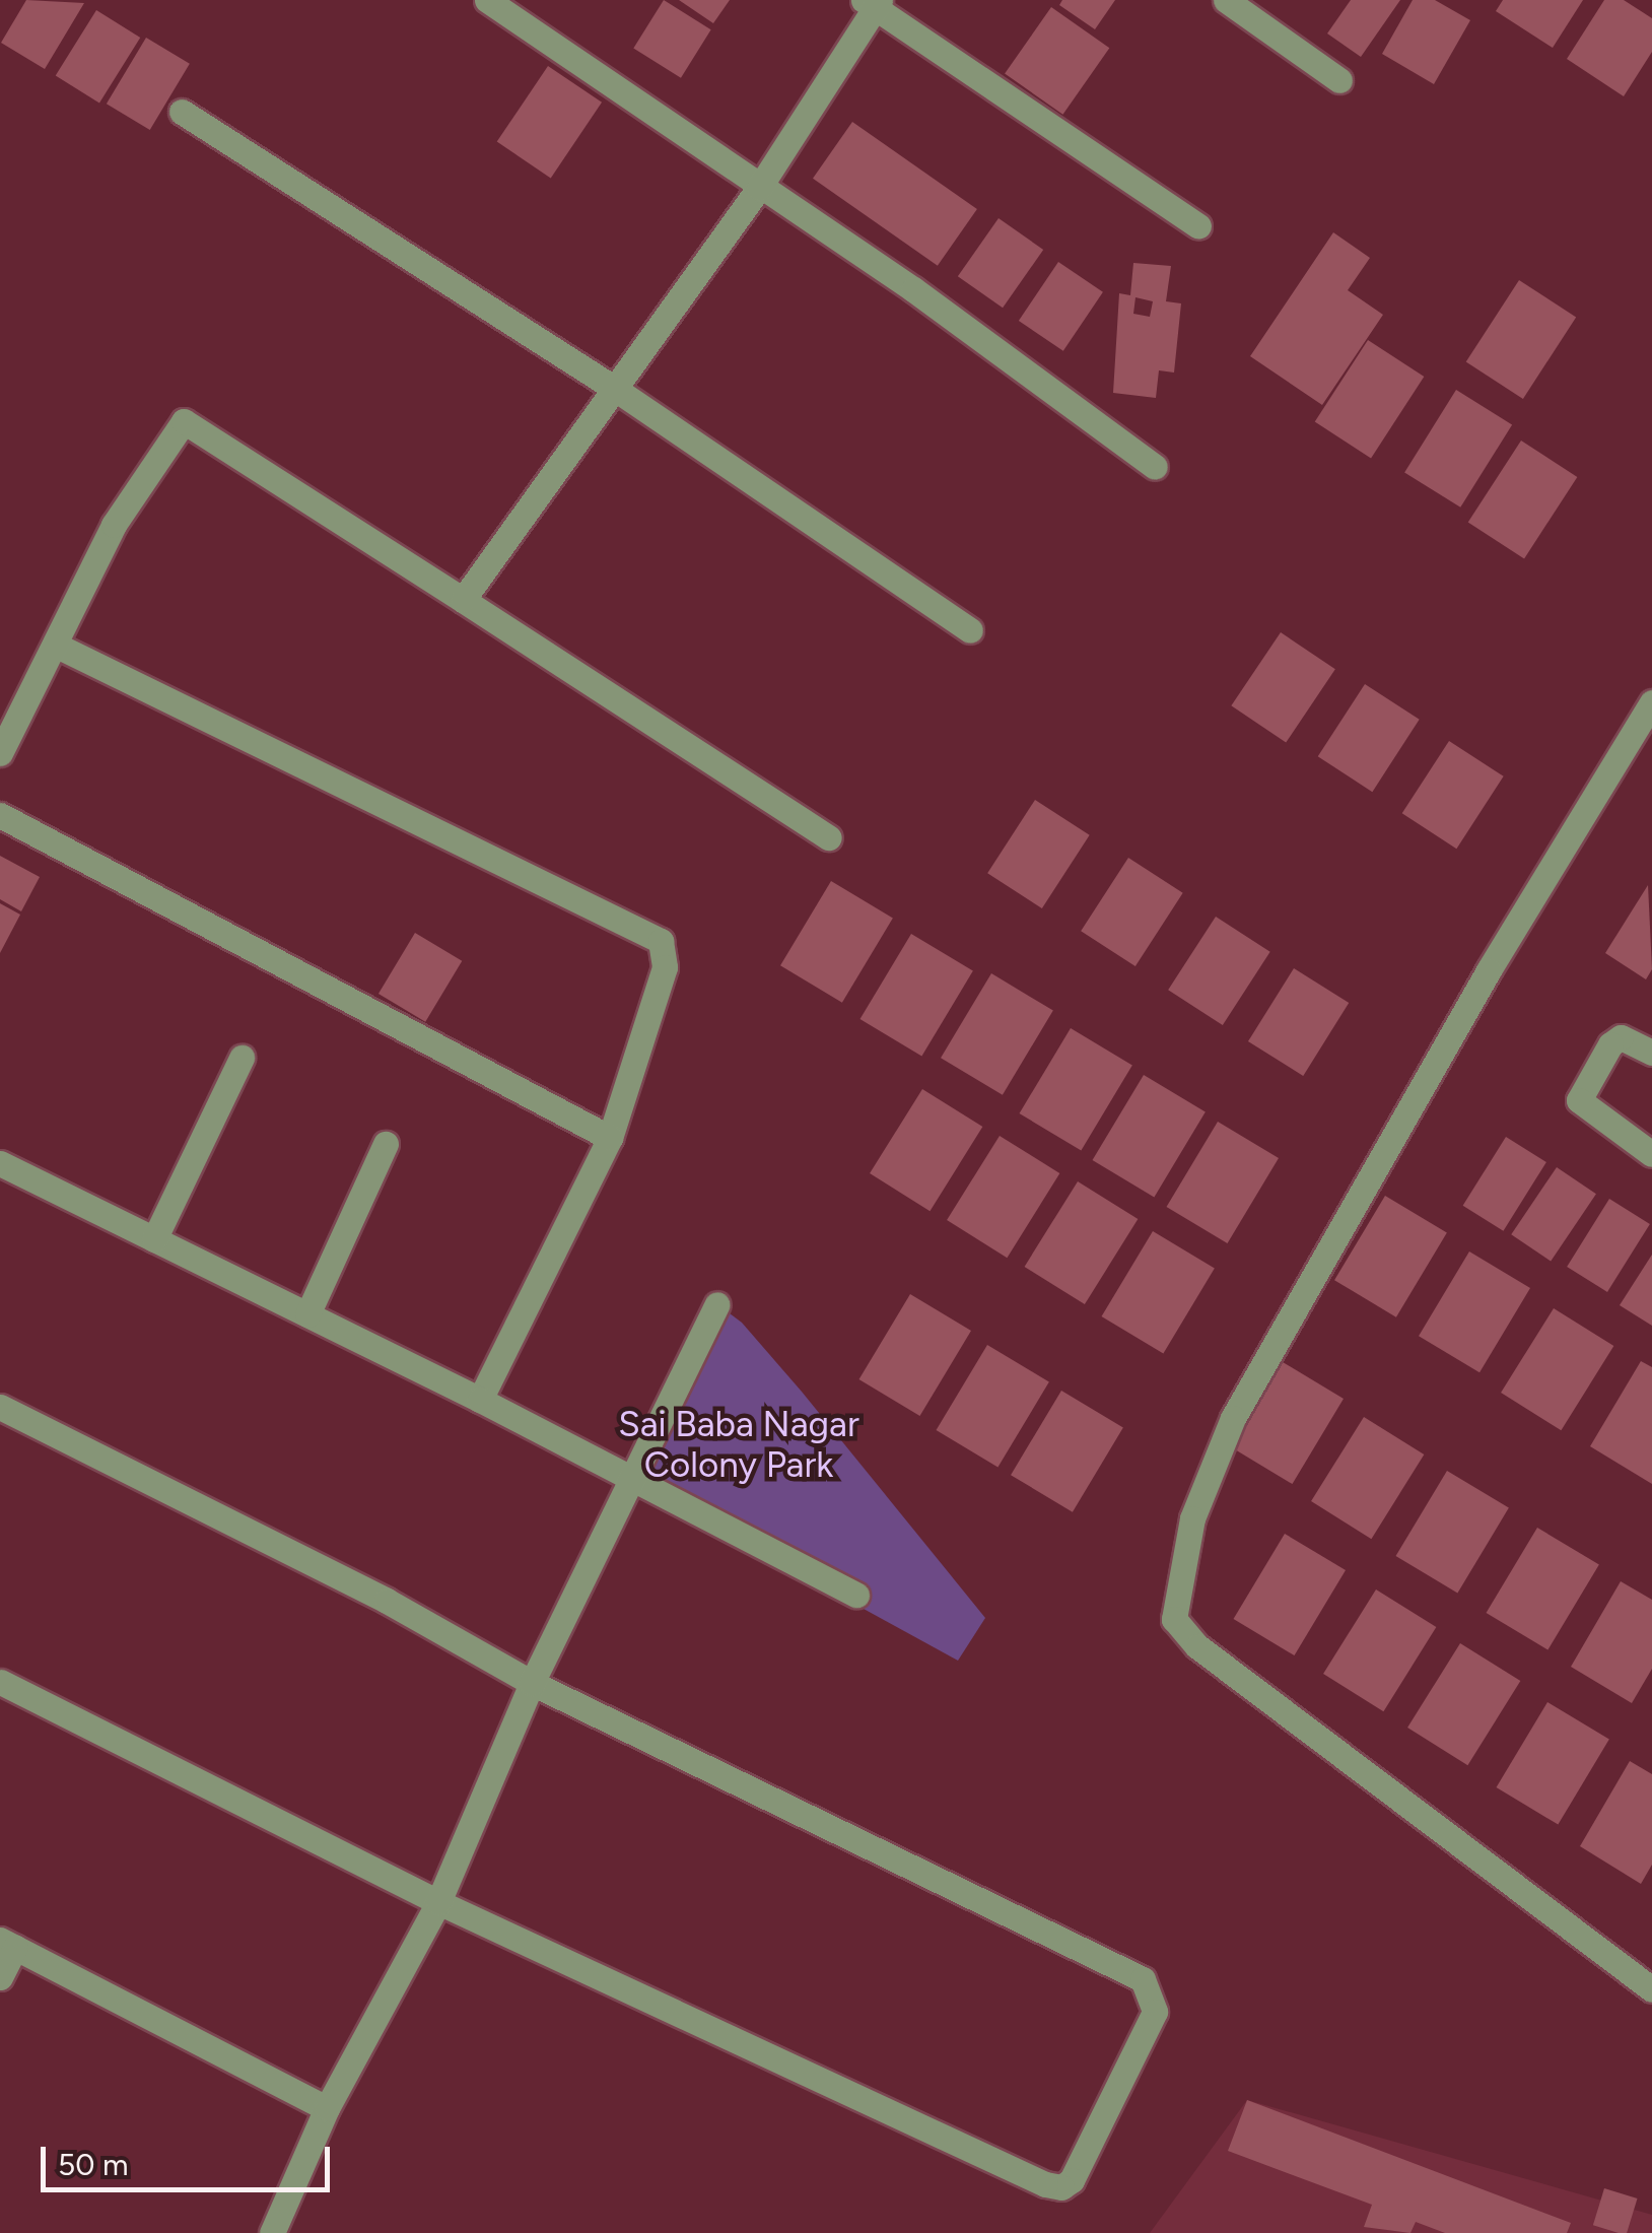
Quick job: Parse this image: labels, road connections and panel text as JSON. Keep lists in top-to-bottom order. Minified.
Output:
{"parks":["Sai Baba Nagar Colony Park"],"scale_bar":"50 m"}
